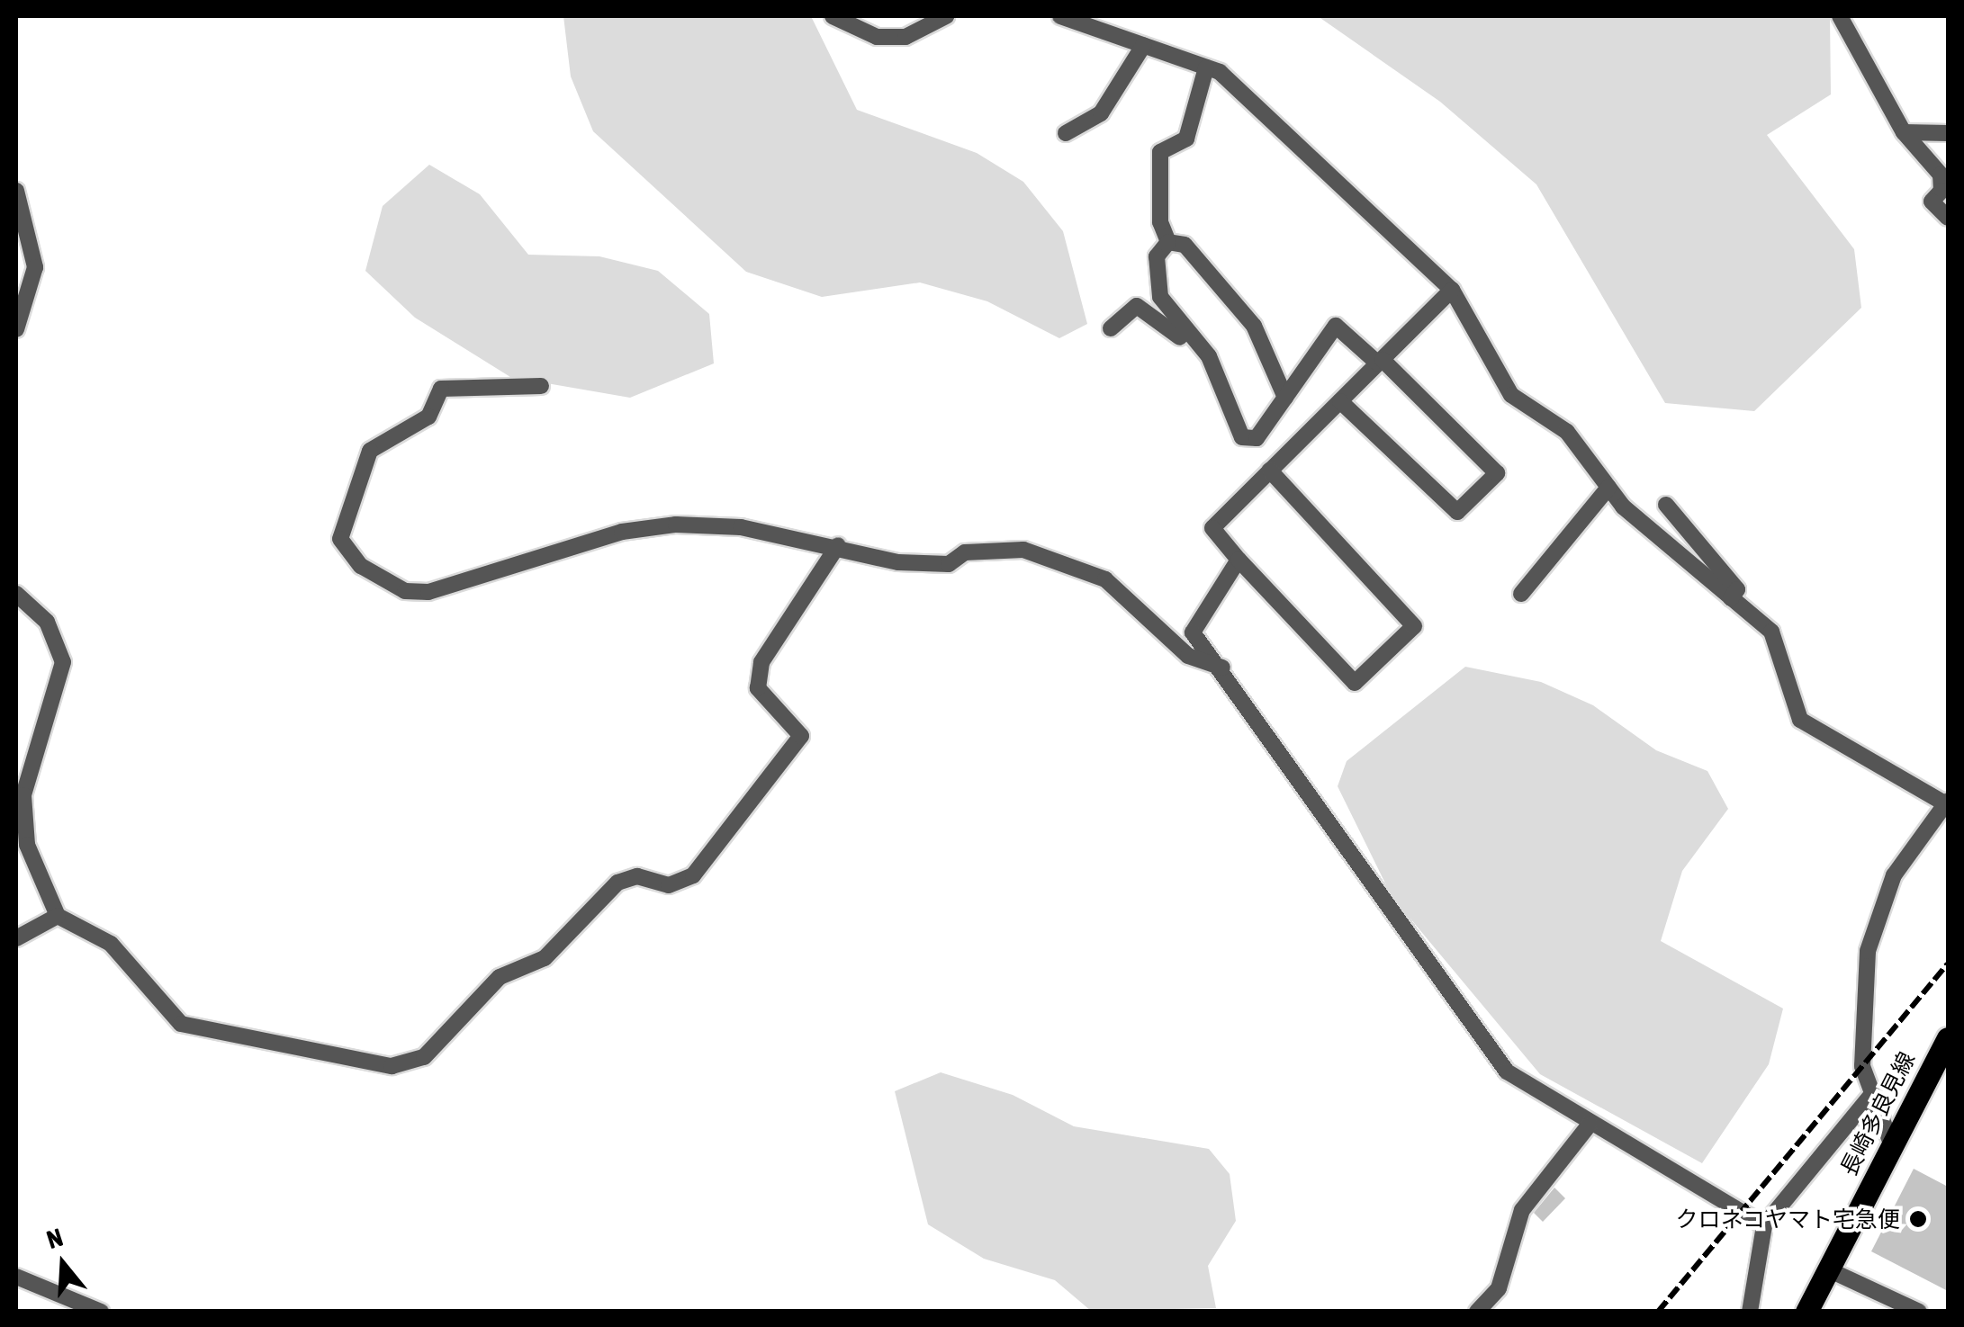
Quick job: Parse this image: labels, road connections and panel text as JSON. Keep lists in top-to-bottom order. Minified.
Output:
{"streets":{"main road":["長崎多良見線"]},"places":["クロネコヤマト宅急便"],"north":"top"}
